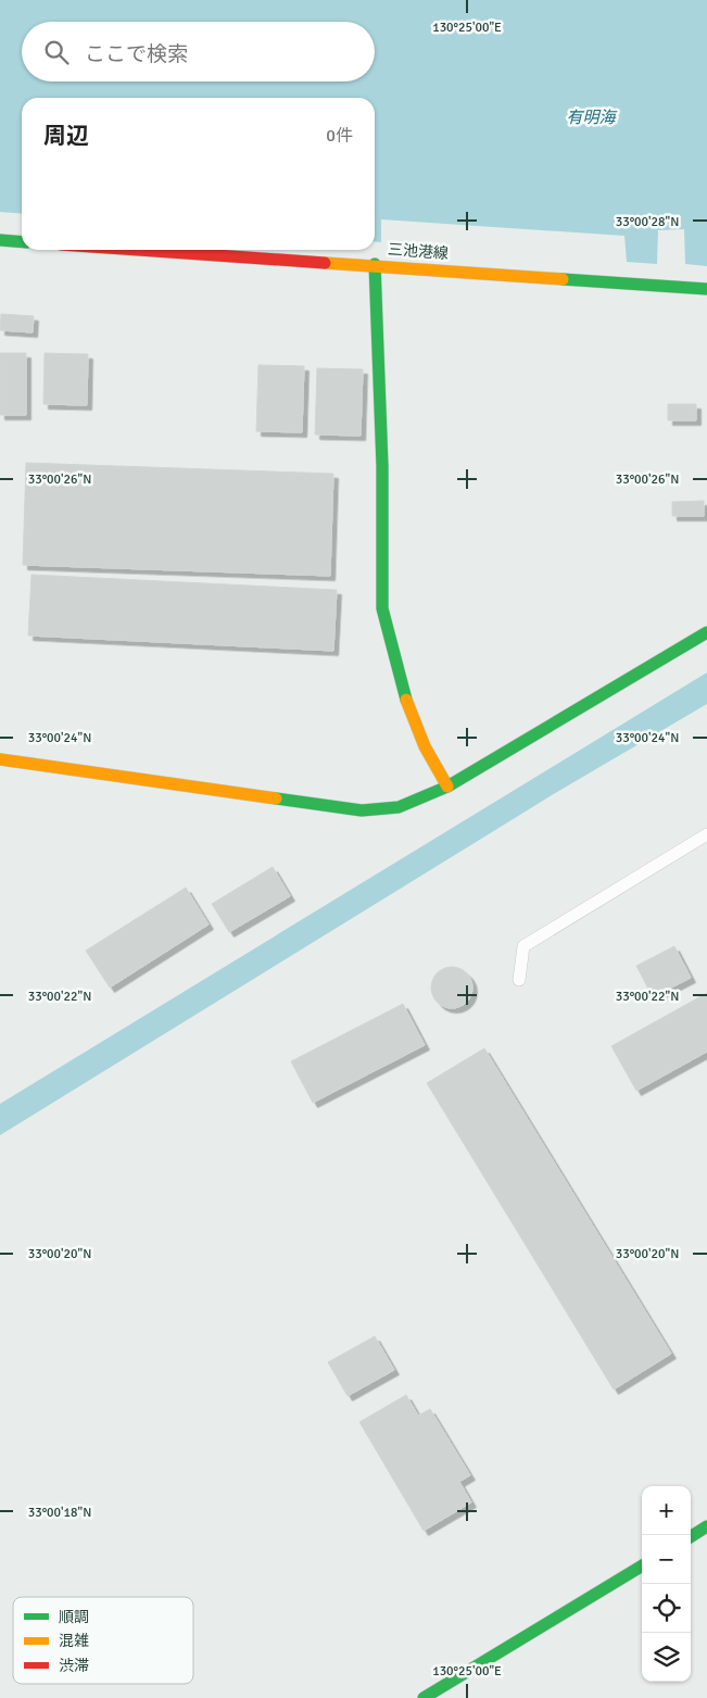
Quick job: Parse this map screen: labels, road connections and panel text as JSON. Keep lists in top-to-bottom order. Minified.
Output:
{"streets":{"street":["三池港線"]},"water":["有明海"],"legend":["順調","混雑","渋滞"],"page":{"search":"ここで検索","heading":["周辺","0件"],"map_buttons":["+","−"]},"coordinates":["130°25'00\"E","33°00'28\"N","33°00'26\"N","33°00'24\"N","33°00'22\"N","33°00'20\"N","33°00'18\"N"]}
